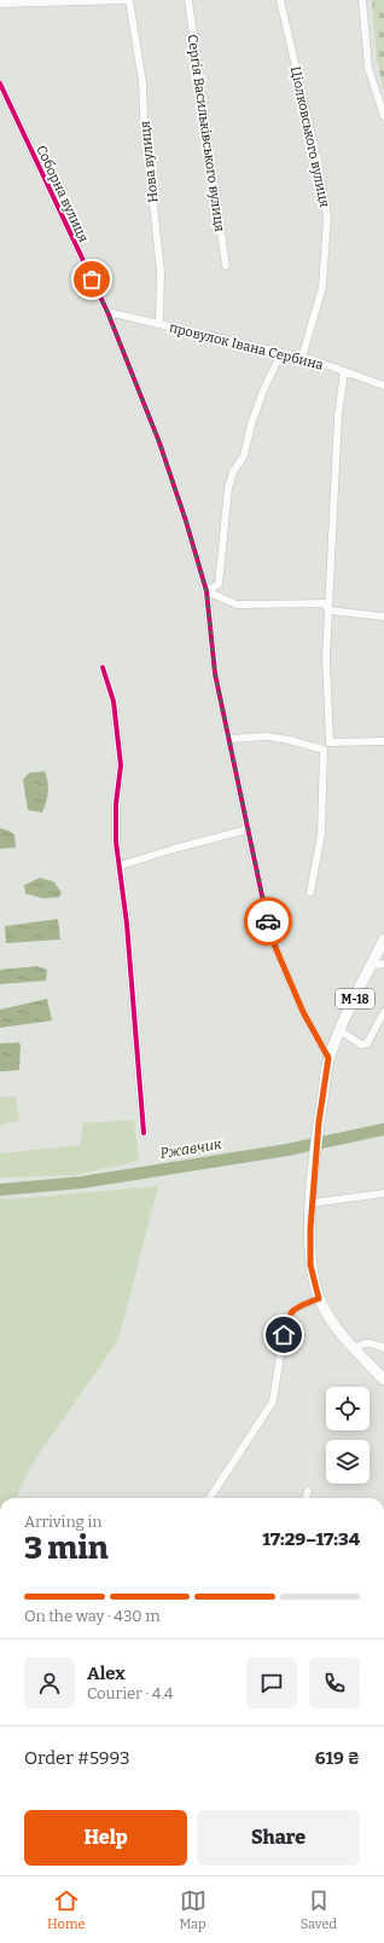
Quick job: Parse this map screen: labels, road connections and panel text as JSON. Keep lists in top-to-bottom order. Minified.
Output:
{"streets":{"highway":["М-18"],"street":["Сергія Васильківського вулиця","Ціолковського вулиця","Нова вулиця","Соборна вулиця","провулок Івана Сербина"]},"crossings":[["Ціолковського вулиця","провулок Івана Сербина"],["Нова вулиця","провулок Івана Сербина"],["Соборна вулиця","провулок Івана Сербина"],["Соборна вулиця","М-18"]],"water":["Ржавчик"],"page":{"heading":["3 min","Arriving in","17:29–17:34"],"panel":["Alex","Courier · 4.4","Order #5993","619 ₴"],"bar":"On the way · 430 m","buttons":["Help","Share"],"tabs":["Home","Map","Saved"]}}
